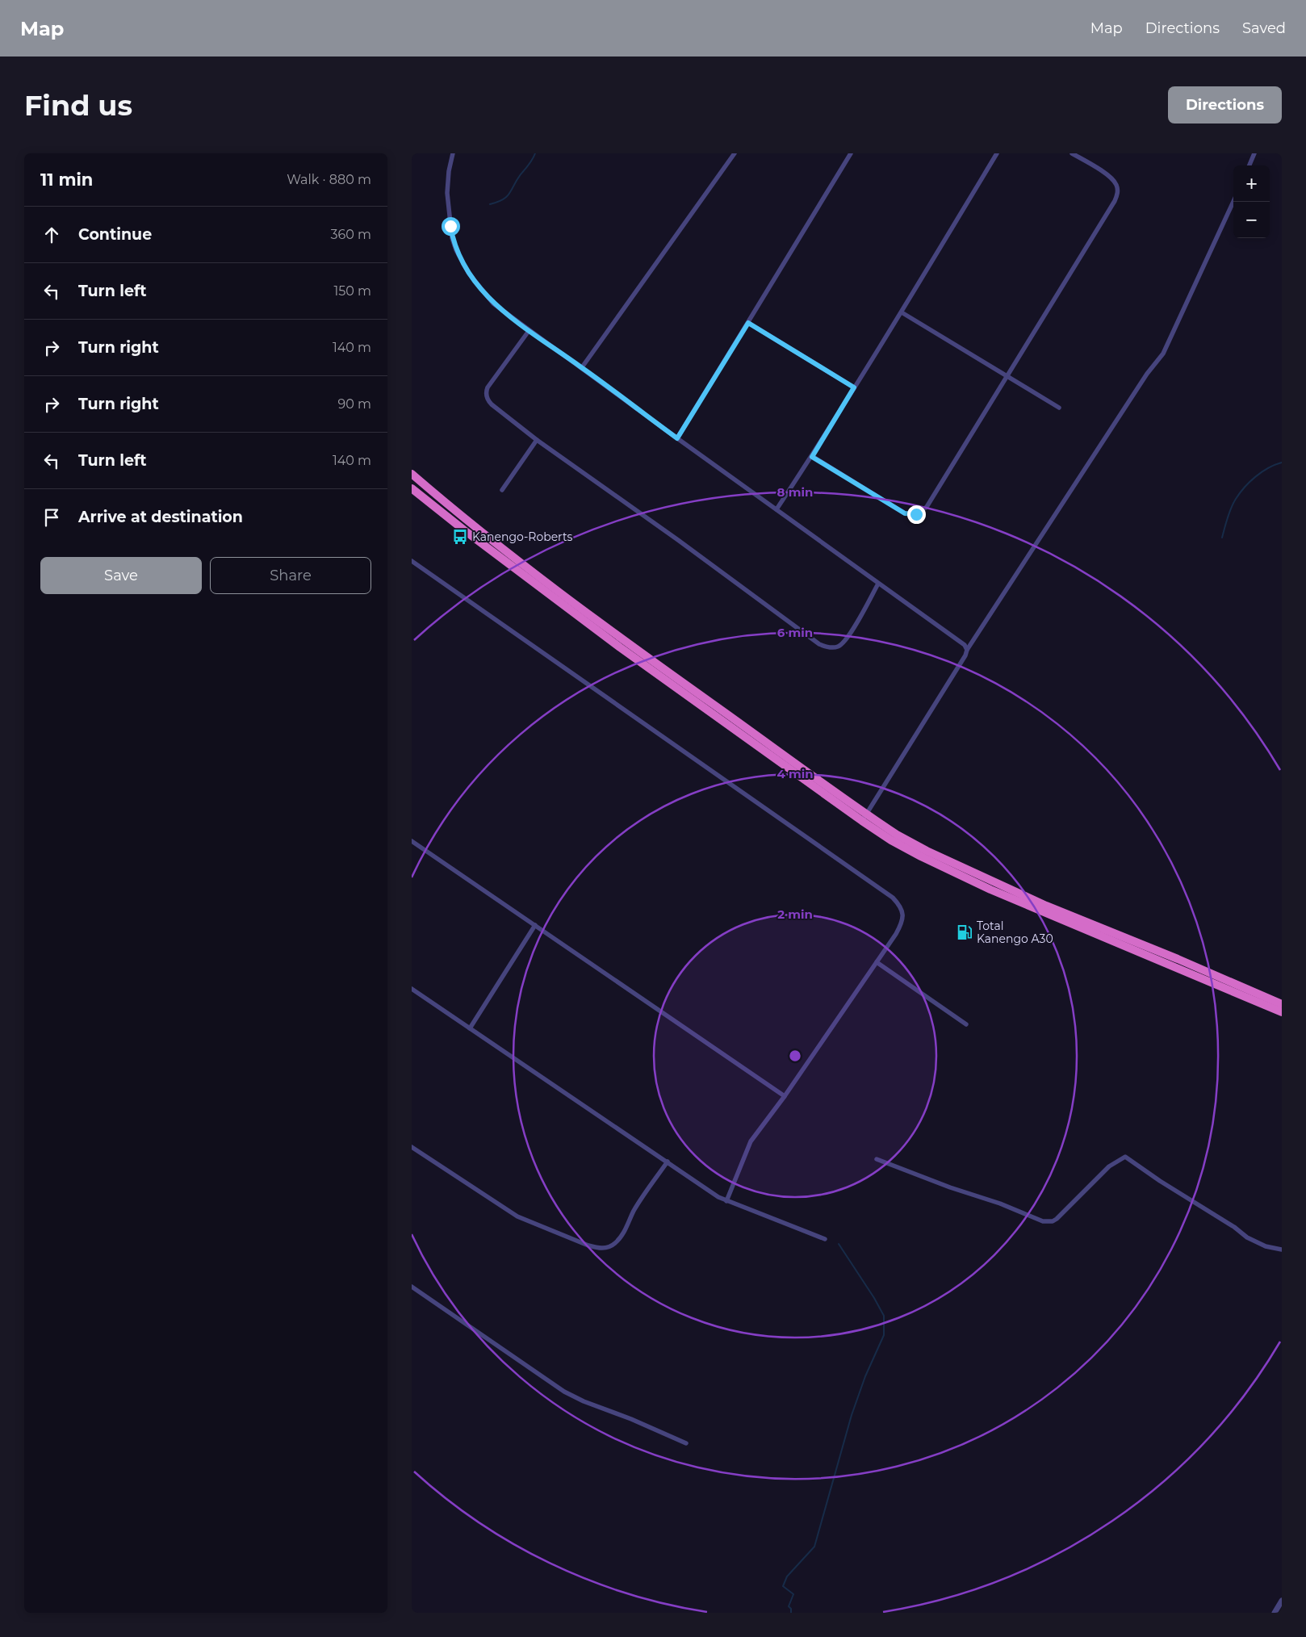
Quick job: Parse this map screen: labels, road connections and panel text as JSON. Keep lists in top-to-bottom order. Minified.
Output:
{"places":{"bus stop":["Kanengo-Roberts"],"fuel station":["Total Kanengo A30"]},"page":{"header":"Map","nav":["Map","Directions","Saved"],"buttons":["Directions",["Save","Share"]],"title":"Find us","heading":["11 min","Walk · 880 m"],"map_buttons":["+","−"],"list":[["Continue","360 m"],["Turn left","150 m"],["Turn right","140 m"],["Turn right","90 m"],["Turn left","140 m"],"Arrive at destination"]},"rings":["8 min","6 min","4 min","2 min"]}
